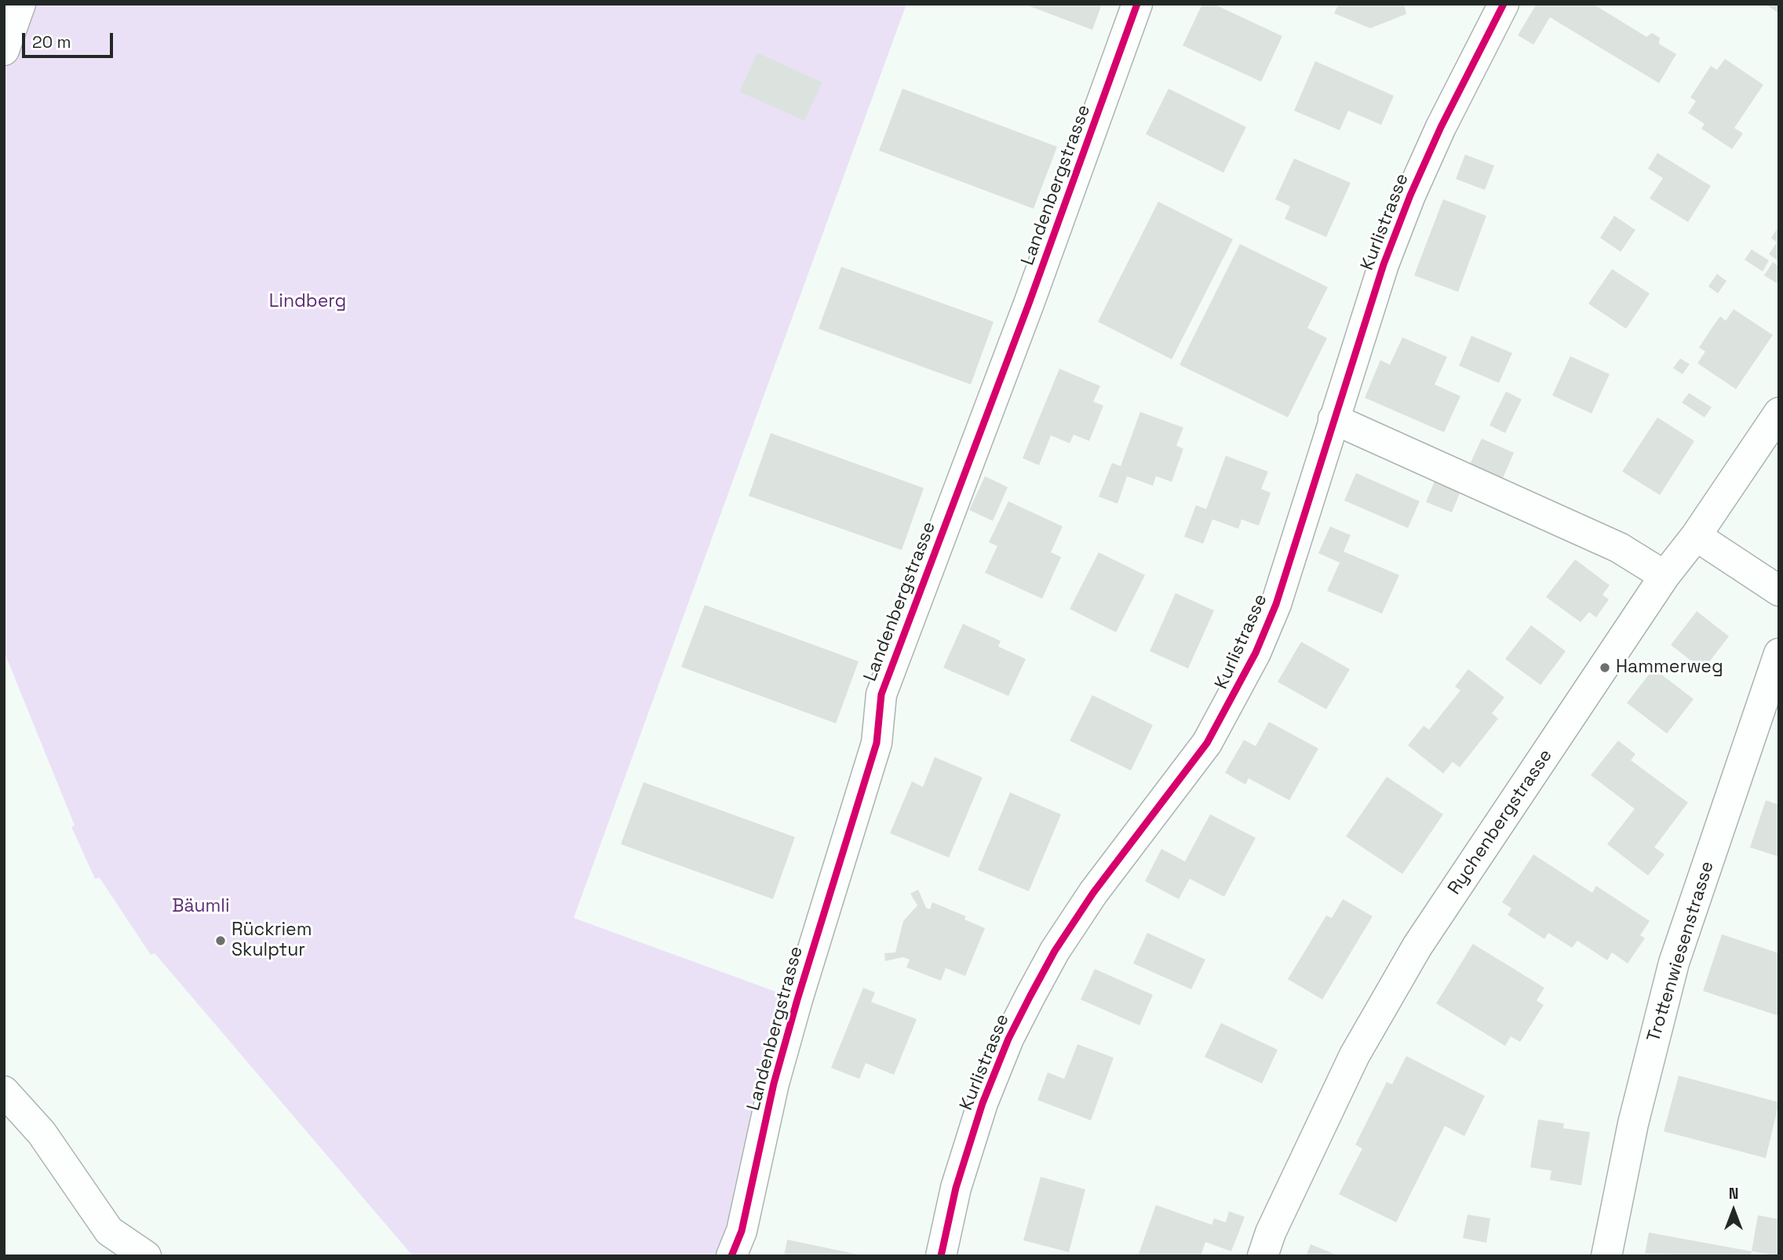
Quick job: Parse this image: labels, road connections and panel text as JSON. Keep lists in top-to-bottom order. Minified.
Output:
{"streets":{"street":["Landenbergstrasse","Kurlistrasse","Rychenbergstrasse","Trottenwiesenstrasse"]},"parks":["Lindberg","Bäumli"],"places":["Hammerweg","Rückriem Skulptur"],"scale_bar":"20 m","north":"top"}
